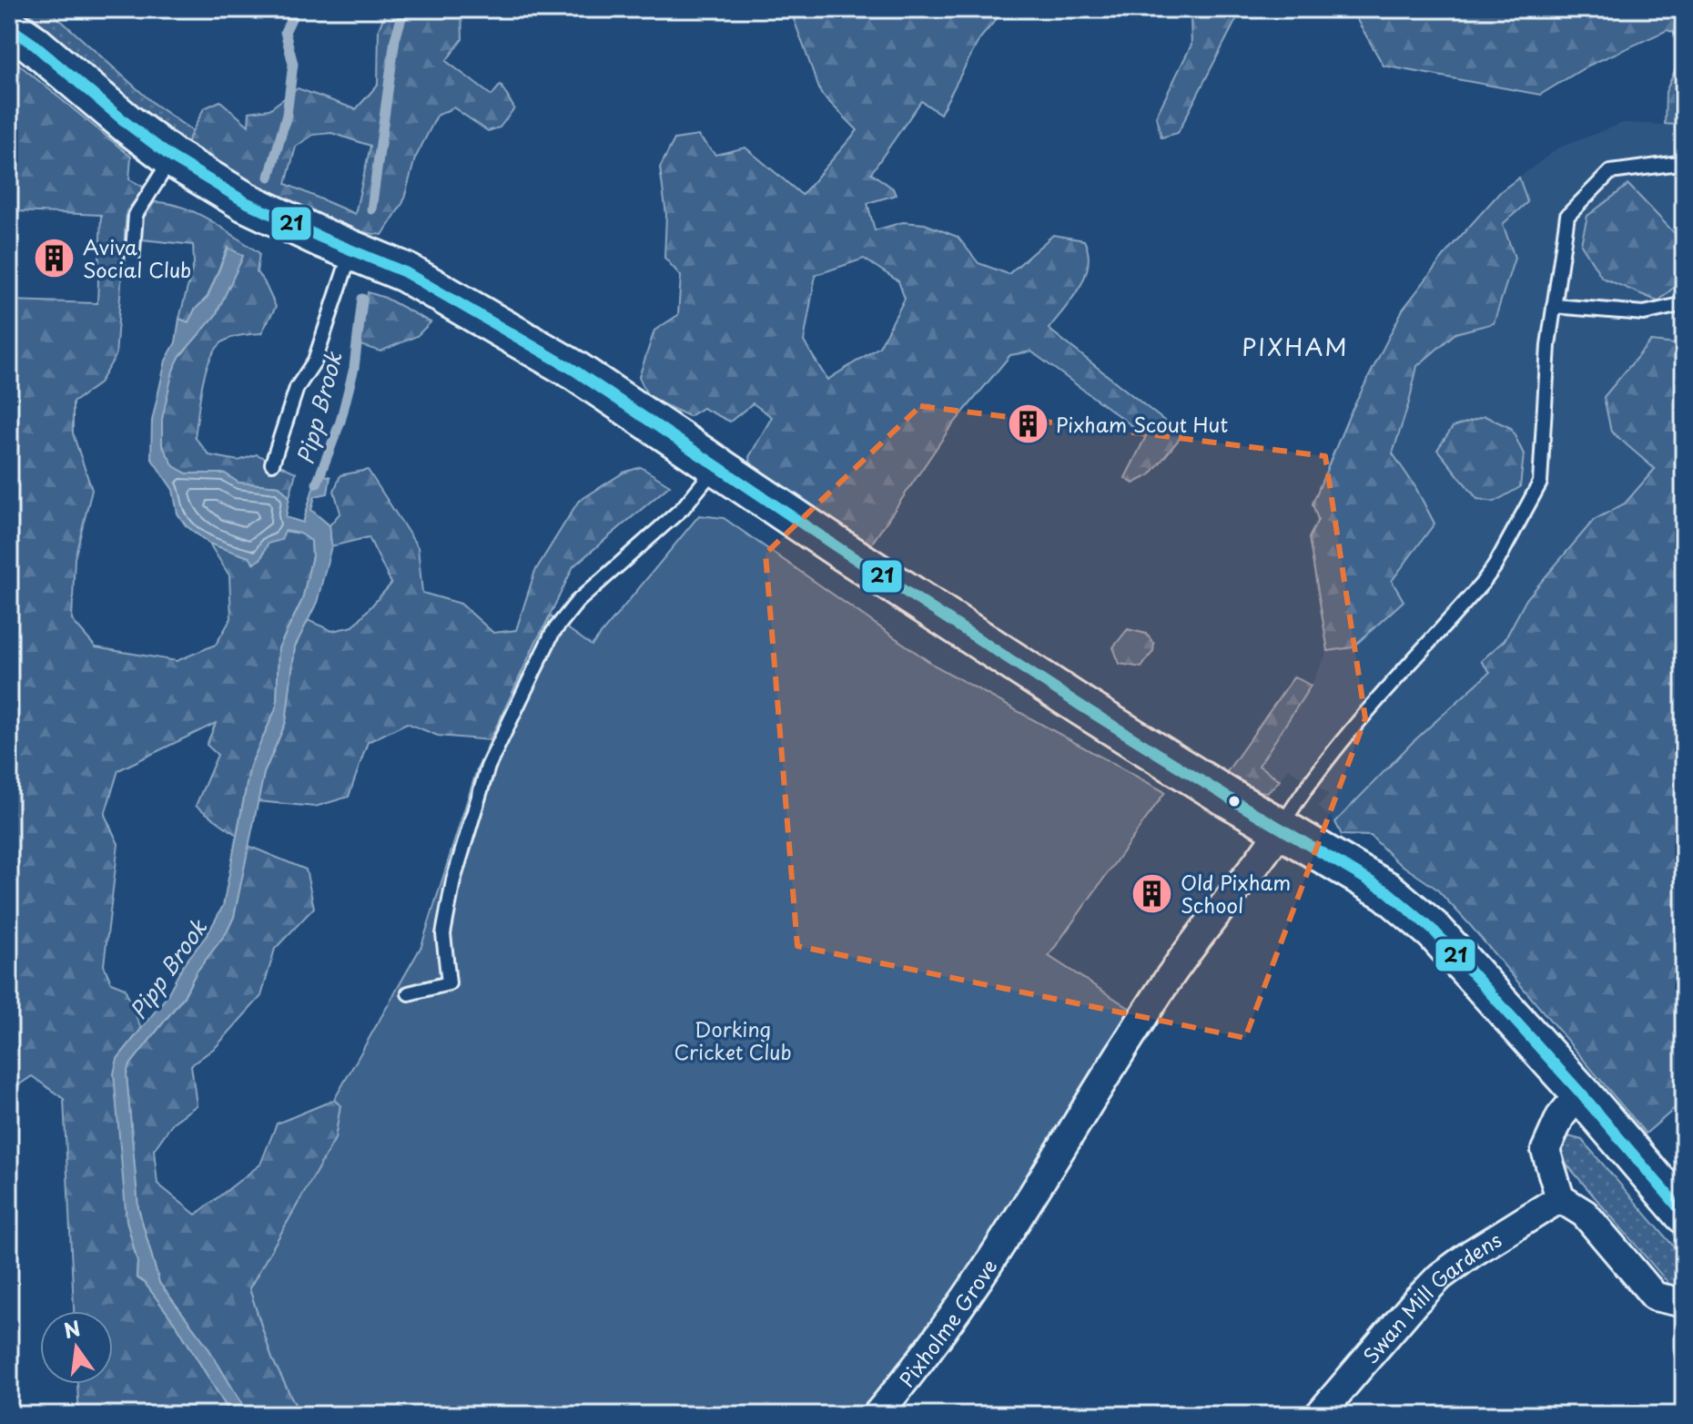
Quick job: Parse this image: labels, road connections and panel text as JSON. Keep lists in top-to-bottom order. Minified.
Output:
{"streets":{"street":["Swan Mill Gardens","Pixholme Grove"]},"districts":["PIXHAM"],"water":["Pipp Brook"],"parks":["Dorking Cricket Club"],"places":{"building":["Aviva Social Club","Pixham Scout Hut","Old Pixham School"]},"lines":["transit line 21"],"north":"top"}
